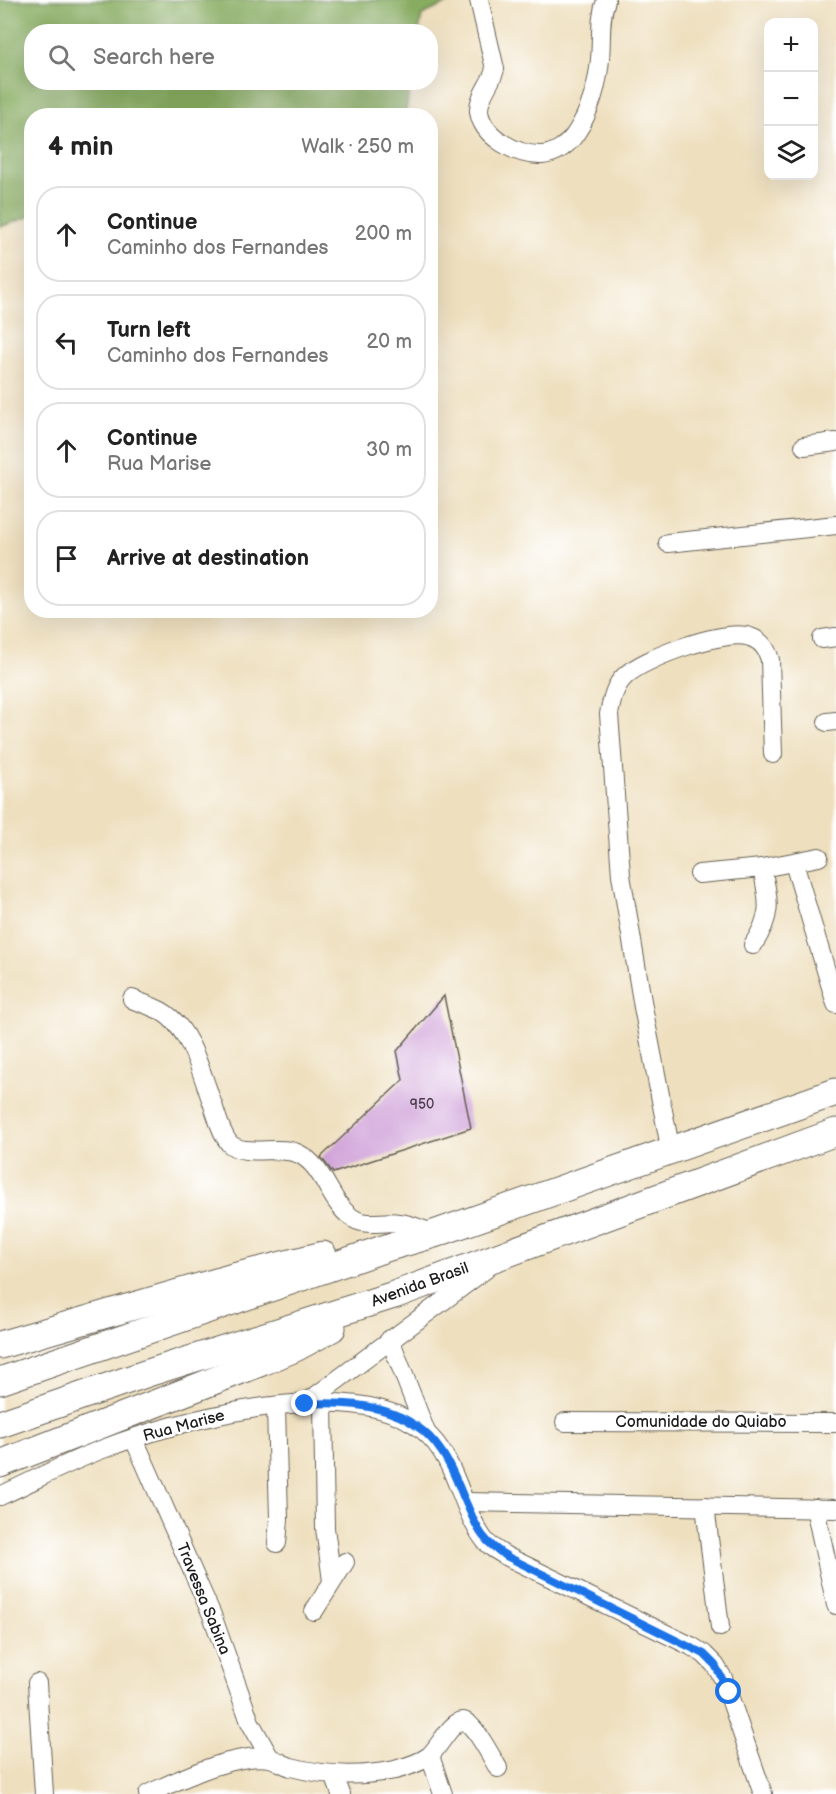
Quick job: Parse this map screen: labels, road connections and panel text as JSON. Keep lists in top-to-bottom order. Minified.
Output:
{"streets":{"highway":["Avenida Brasil"],"street":["Comunidade do Quiabo","Rua Marise","Travessa Sabina"]},"crossings":[["Rua Marise","Travessa Sabina"]],"house_numbers":["950"],"page":{"map_buttons":["+","−"],"search":"Search here","heading":["4 min","Walk · 250 m"],"list":[["Continue","Caminho dos Fernandes","200 m"],["Turn left","Caminho dos Fernandes","20 m"],["Continue","Rua Marise","30 m"],"Arrive at destination"]}}
